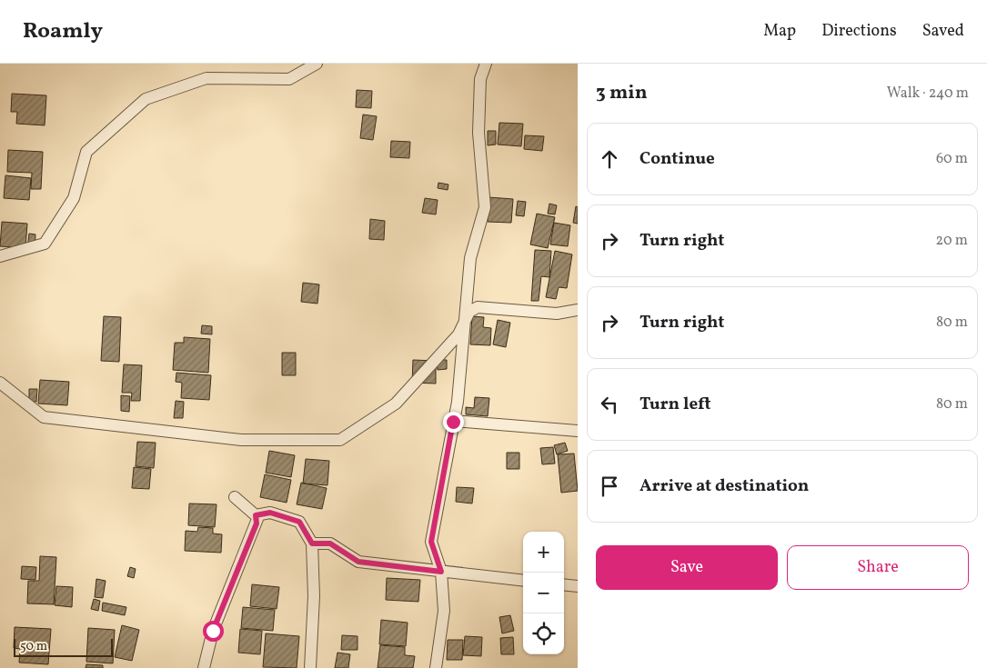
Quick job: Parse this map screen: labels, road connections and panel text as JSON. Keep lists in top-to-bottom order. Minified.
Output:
{"scale_bar":"50 m","page":{"header":"Roamly","nav":["Map","Directions","Saved"],"heading":["3 min","Walk · 240 m"],"list":[["Continue","60 m"],["Turn right","20 m"],["Turn right","80 m"],["Turn left","80 m"],"Arrive at destination"],"map_buttons":["+","−"],"buttons":["Save","Share"],"scale":"50 m"}}
